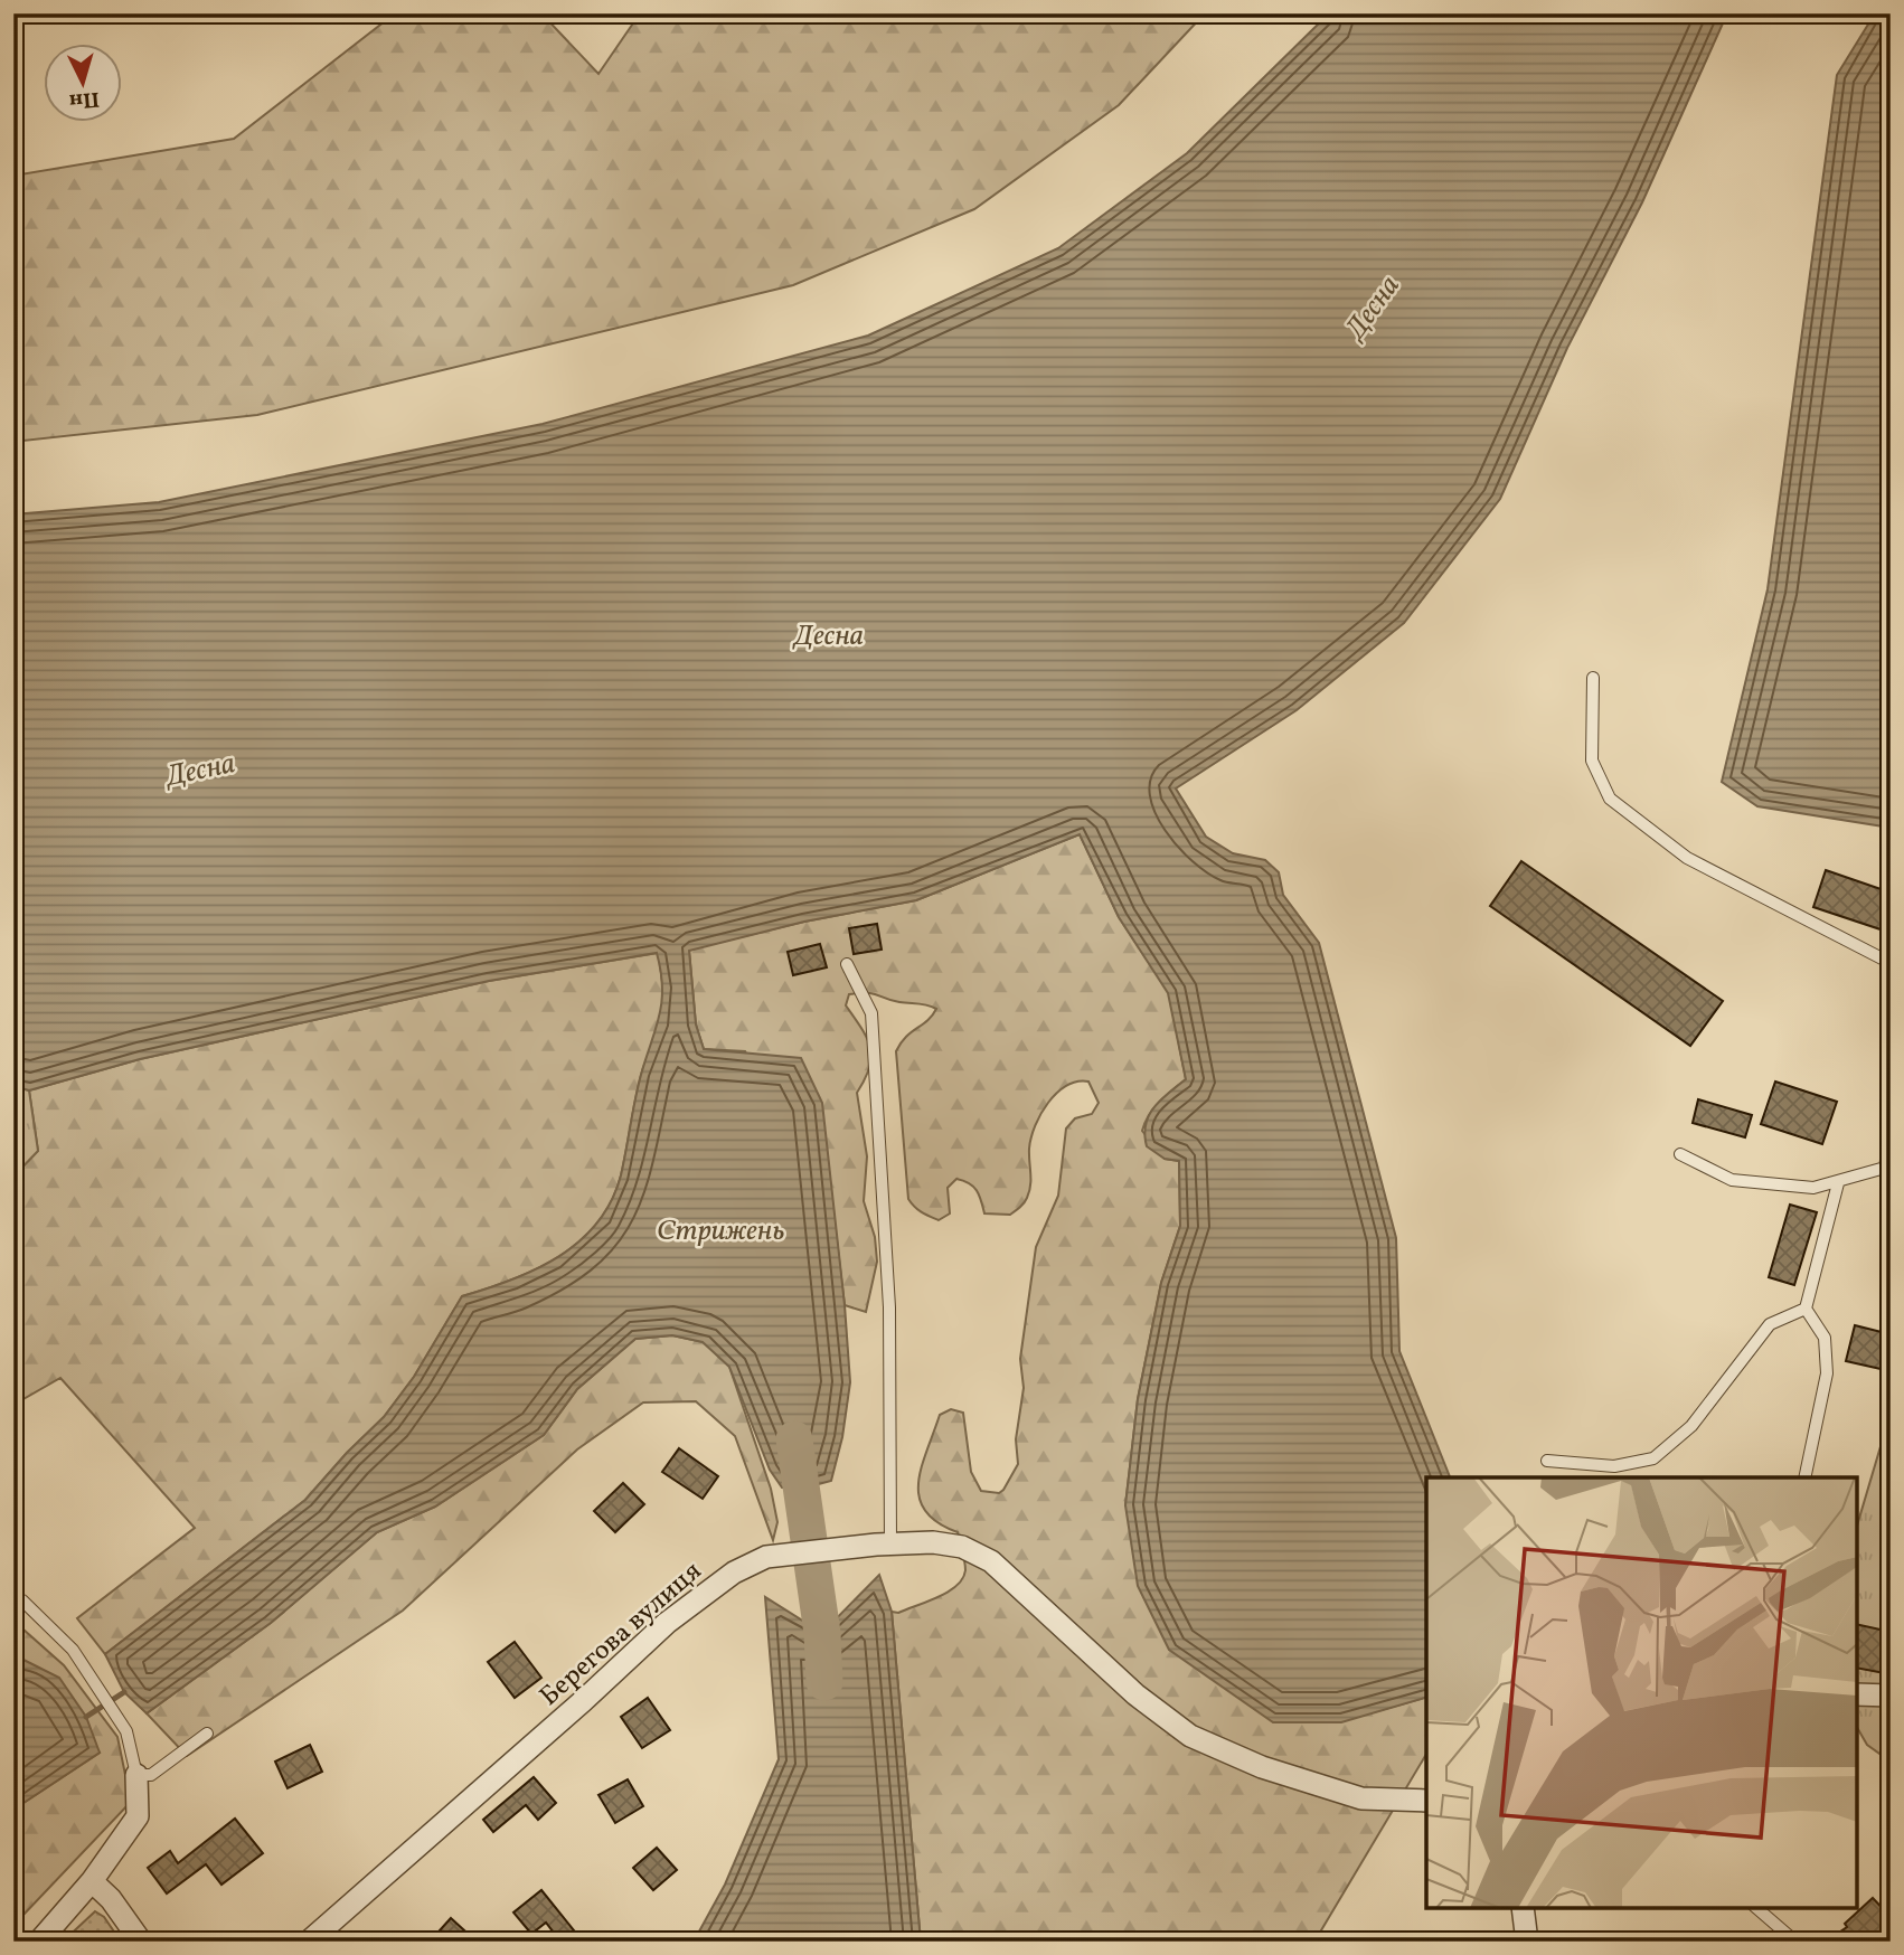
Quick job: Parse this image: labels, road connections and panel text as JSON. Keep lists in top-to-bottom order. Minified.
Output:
{"streets":{"street":["Берегова вулиця"]},"water":["Десна","Стрижень"],"north":"bottom"}
